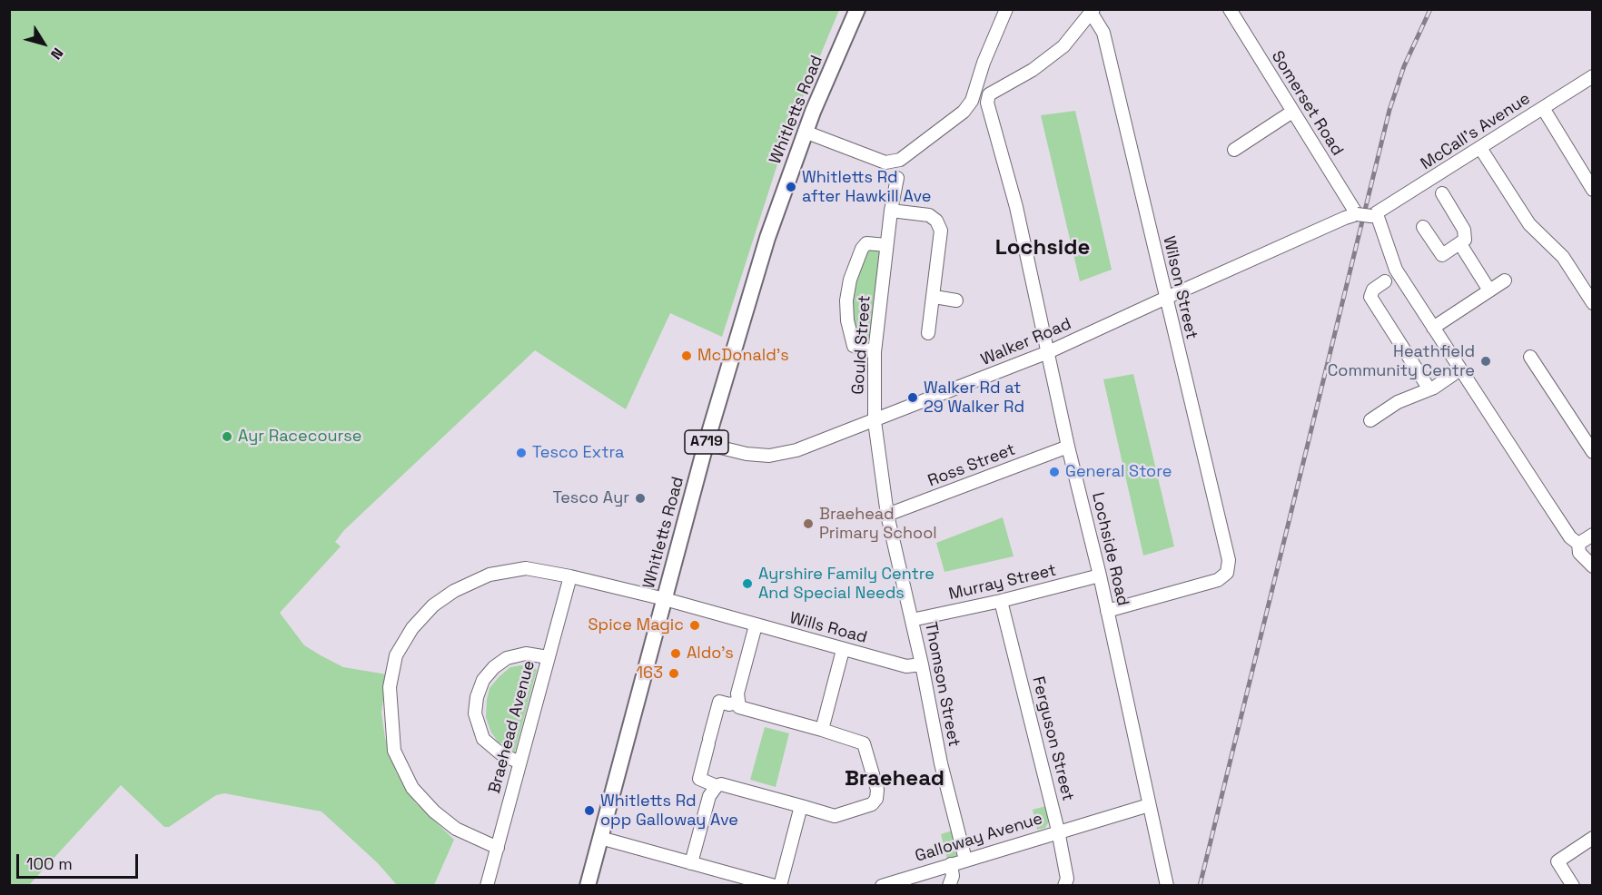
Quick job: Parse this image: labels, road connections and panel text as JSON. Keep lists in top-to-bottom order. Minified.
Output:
{"streets":{"main road":["Whitletts Road","A719"],"street":["Somerset Road","McCall's Avenue","Wilson Street","Walker Road","Gould Street","Ross Street","Lochside Road","Murray Street","Wills Road","Thomson Street","Braehead Avenue","Ferguson Street","Galloway Avenue"]},"crossings":[["Somerset Road","Walker Road"],["Whitletts Road","Walker Road"],["Whitletts Road","Wills Road"],["Wilson Street","Walker Road"],["Wilson Street","Lochside Road"],["Walker Road","Gould Street"],["Walker Road","Lochside Road"],["Gould Street","Ross Street"],["Gould Street","Thomson Street"],["Ross Street","Lochside Road"],["Ross Street","Thomson Street"],["Lochside Road","Murray Street"],["Lochside Road","Galloway Avenue"],["Murray Street","Thomson Street"],["Murray Street","Ferguson Street"],["Wills Road","Thomson Street"],["Wills Road","Braehead Avenue"],["Thomson Street","Galloway Avenue"],["Ferguson Street","Galloway Avenue"]],"districts":["Lochside","Braehead"],"places":["Whitletts Rd after Hawkill Ave","McDonald's","Heathfield Community Centre","Walker Rd at 29 Walker Rd","Ayr Racecourse","Tesco Extra","General Store","Tesco Ayr","Braehead Primary School","Ayrshire Family Centre And Special Needs","Spice Magic","Aldo's","163","Whitletts Rd opp Galloway Ave"],"scale_bar":"100 m","north":"bottom right"}
